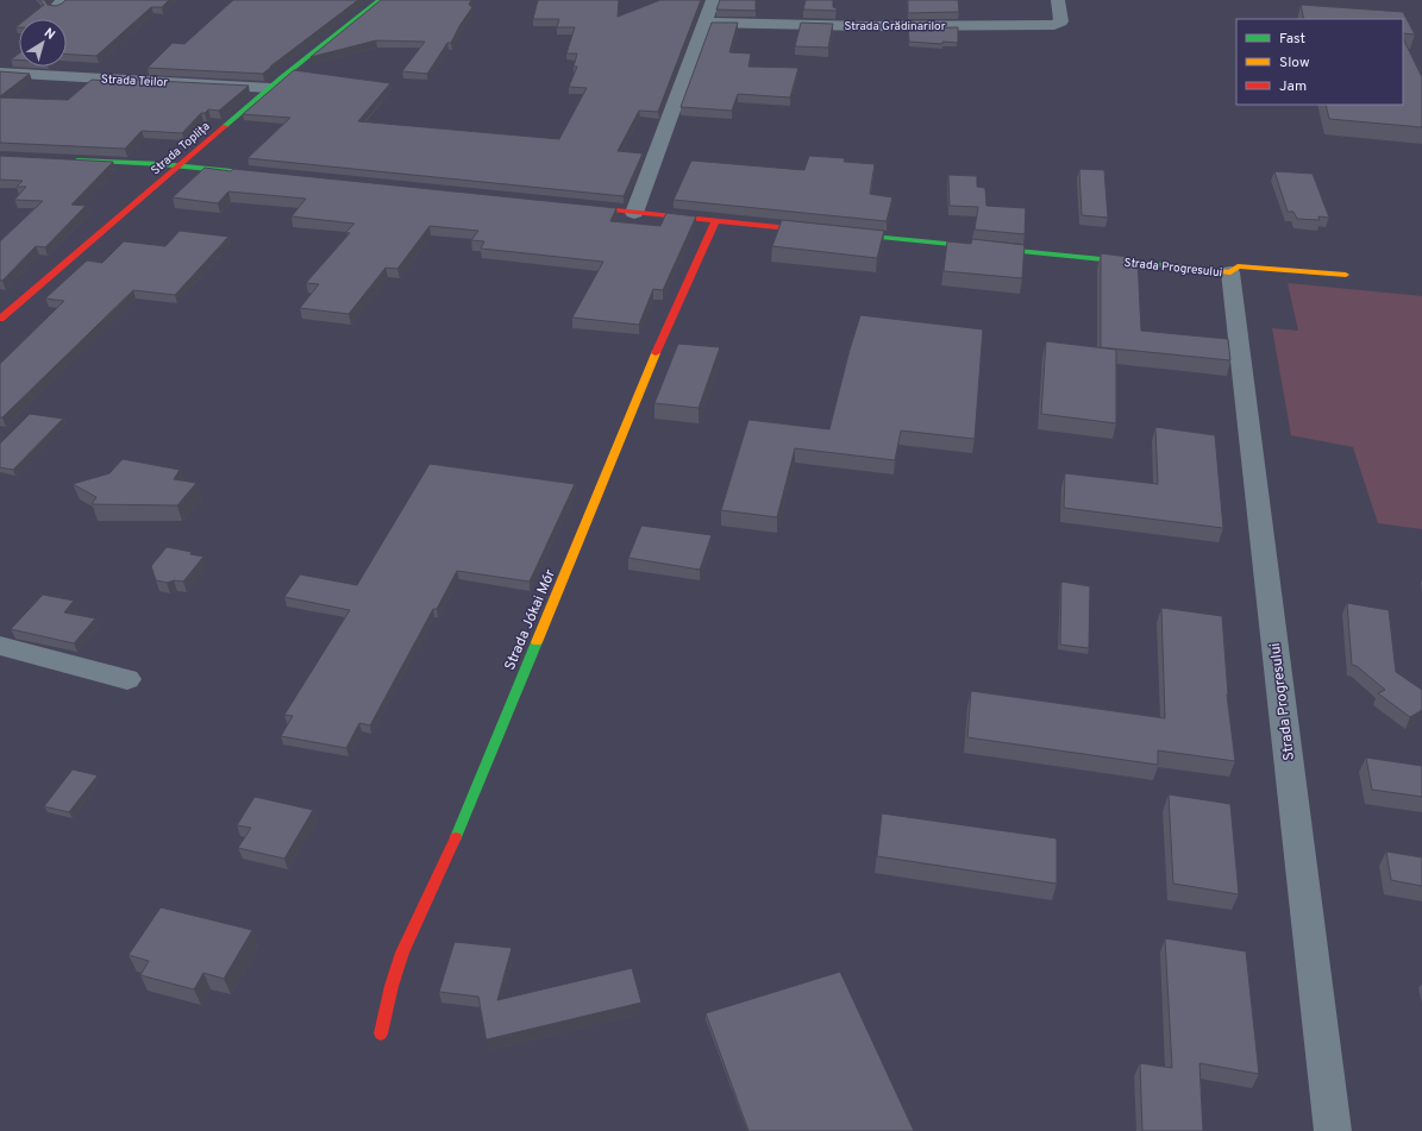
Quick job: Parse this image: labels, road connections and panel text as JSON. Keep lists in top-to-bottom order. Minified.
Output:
{"streets":{"street":["Strada Grădinarilor","Strada Teilor","Strada Toplița","Strada Progresului","Strada Jókai Mór"]},"crossings":[["Strada Teilor","Strada Toplița"],["Strada Progresului","Strada Jókai Mór"]],"legend":["Fast","Slow","Jam"],"north":"top right"}
